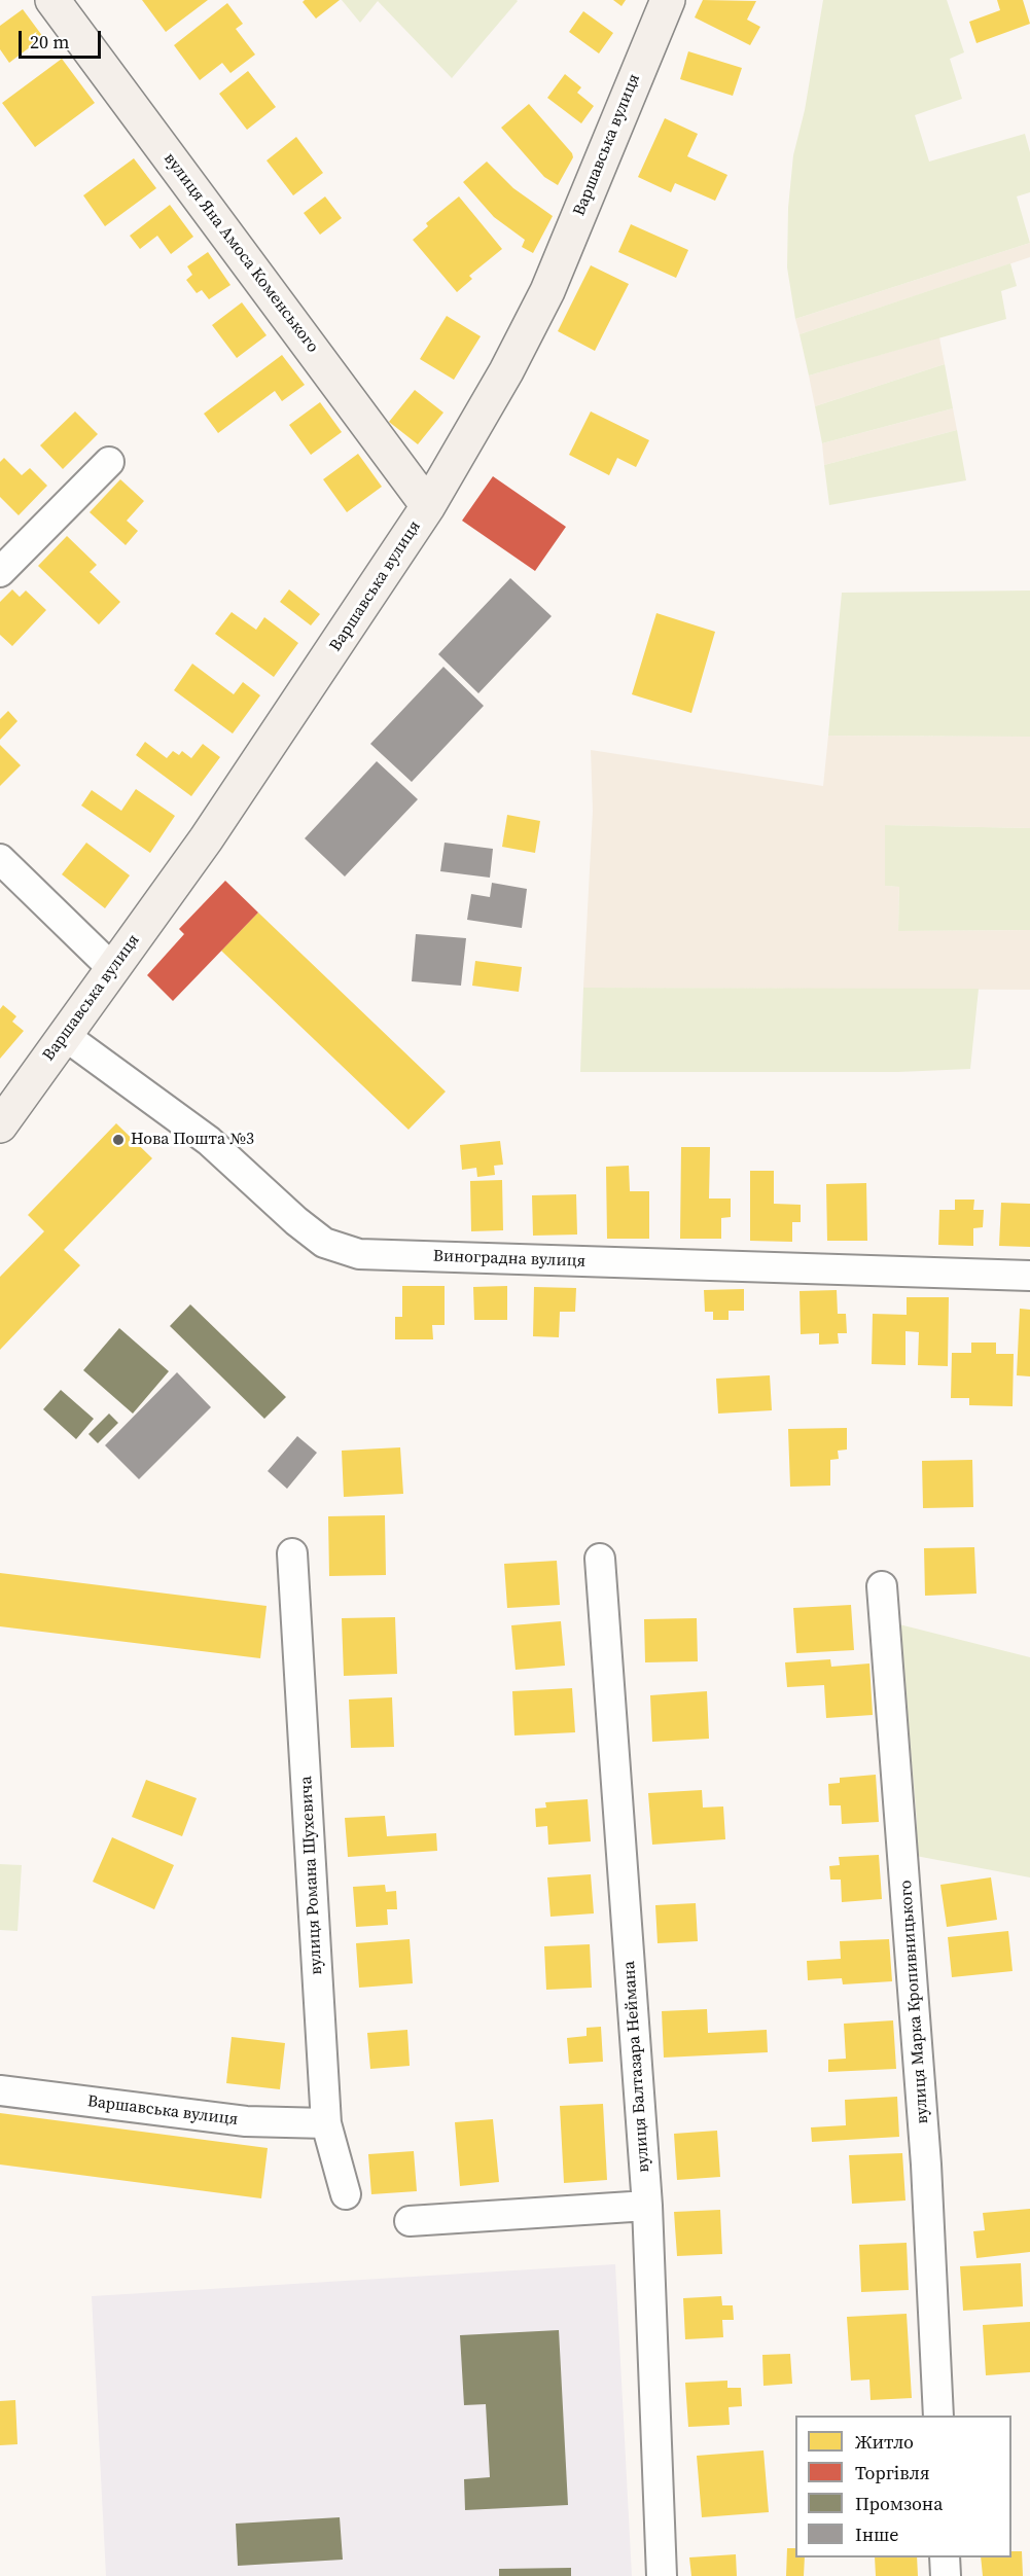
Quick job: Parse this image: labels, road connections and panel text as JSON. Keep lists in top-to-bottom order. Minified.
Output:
{"streets":{"street":["Варшавська вулиця","вулиця Яна Амоса Коменського","Виноградна вулиця","вулиця Романа Шухевича","вулиця Марка Кропивницького","вулиця Балтазара Неймана"]},"crossings":[["Варшавська вулиця","вулиця Яна Амоса Коменського"],["Варшавська вулиця","Виноградна вулиця"],["Варшавська вулиця","вулиця Романа Шухевича"]],"places":["Нова Пошта №3"],"legend":["Житло","Торгівля","Промзона","Інше"],"scale_bar":"20 m"}
